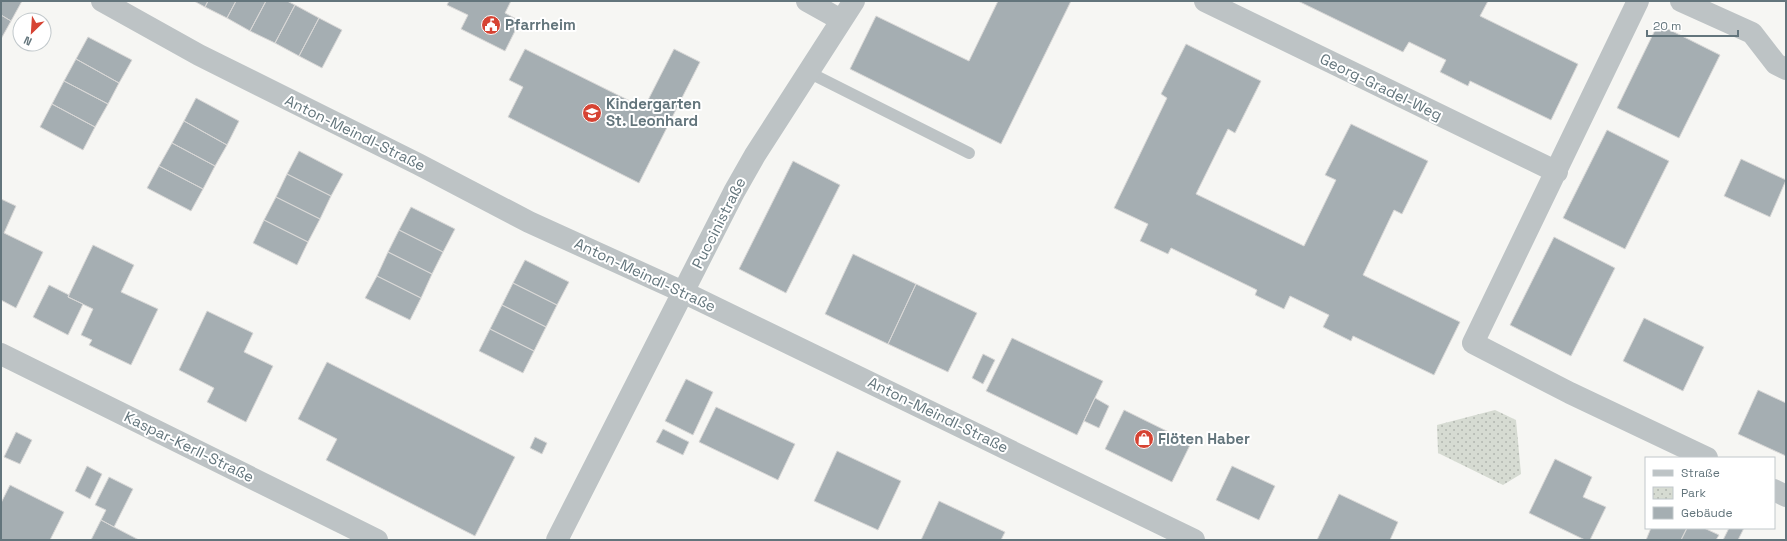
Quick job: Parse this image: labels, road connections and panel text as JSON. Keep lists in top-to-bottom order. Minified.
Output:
{"streets":{"street":["Georg-Gradel-Weg","Anton-Meindl-Straße","Puccinistraße","Kaspar-Kerll-Straße"]},"crossings":[["Anton-Meindl-Straße","Puccinistraße"]],"places":{"public building":["Pfarrheim"],"school or university":["Kindergarten St. Leonhard"],"shop":["Flöten Haber"]},"legend":["Straße","Park","Gebäude"],"scale_bar":"20 m","north":"bottom left"}
